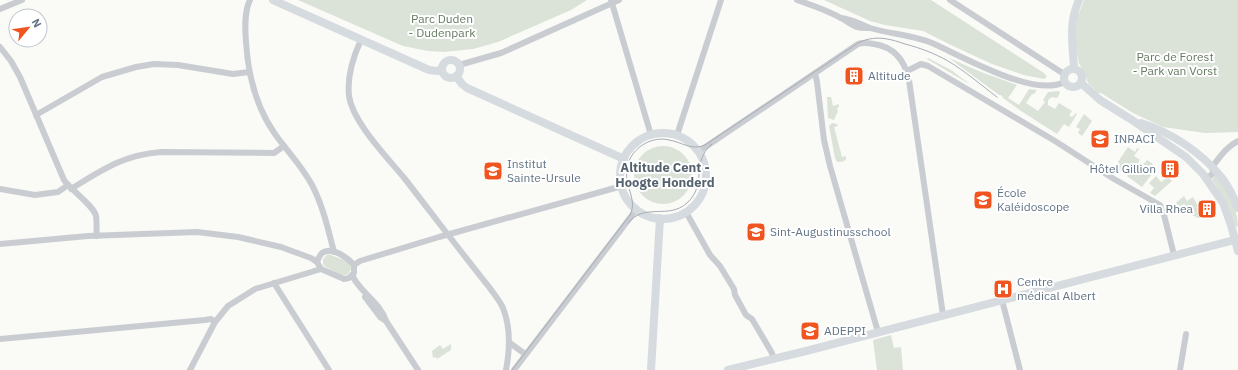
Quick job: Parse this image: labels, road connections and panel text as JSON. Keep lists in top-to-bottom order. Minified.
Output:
{"districts":["Altitude Cent - Hoogte Honderd"],"parks":["Parc Duden - Dudenpark","Parc de Forest - Park van Vorst"],"places":{"building":["Altitude","Hôtel Gillion","Villa Rhea"],"school or university":["INRACI","Institut Sainte-Ursule","École Kaléidoscope","Sint-Augustinusschool","ADEPPI"],"hospital":["Centre médical Albert"]},"north":"top right"}
